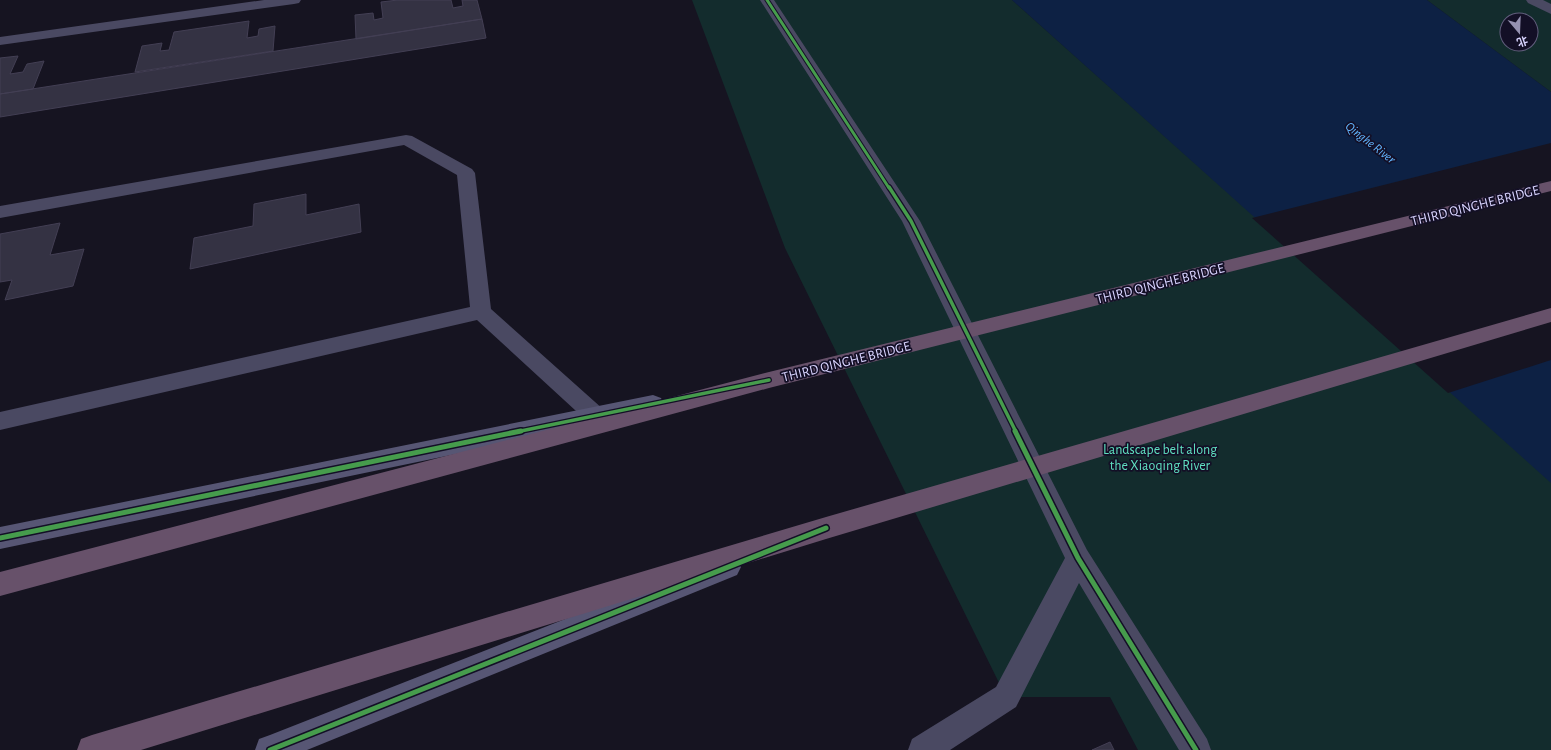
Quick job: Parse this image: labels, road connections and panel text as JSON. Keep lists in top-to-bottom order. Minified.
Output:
{"streets":{"highway":["THIRD QINGHE BRIDGE"]},"water":["Qinghe River"],"parks":["Landscape belt along the Xiaoqing River"],"north":"bottom"}
